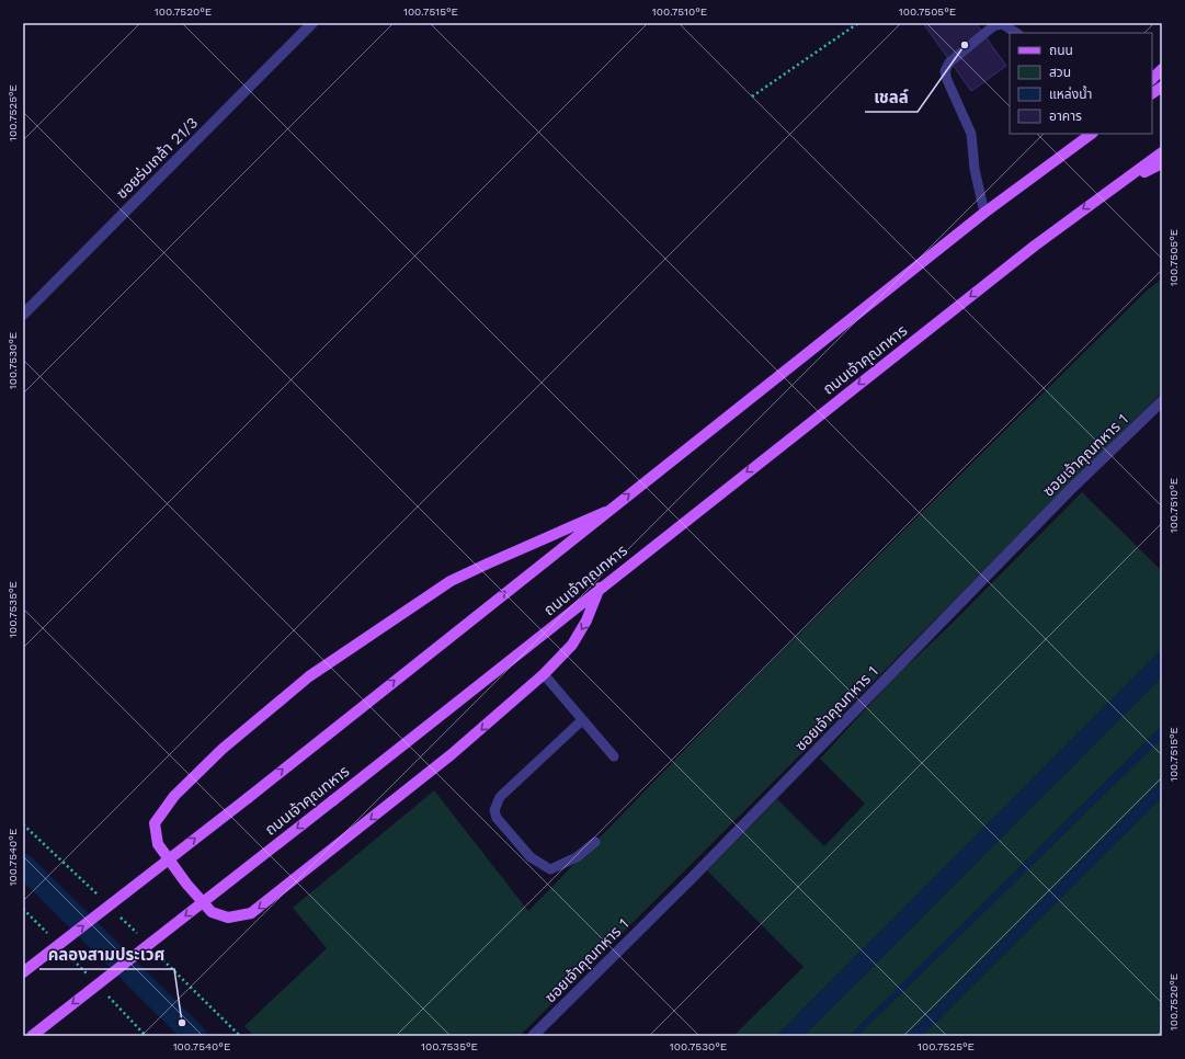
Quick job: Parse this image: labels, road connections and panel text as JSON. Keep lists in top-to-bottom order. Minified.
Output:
{"streets":{"main road":["ถนนเจ้าคุณทหาร"],"street":["ซอยร่มเกล้า 21/3","ซอยเจ้าคุณทหาร 1"]},"places":["เชลล์","คลองสามประเวศ"],"legend":["ถนน","สวน","แหล่งน้ำ","อาคาร"],"coordinates":["100.7520°E","100.7515°E","100.7510°E","100.7505°E","100.7525°E","100.7530°E","100.7535°E","100.7540°E"]}
